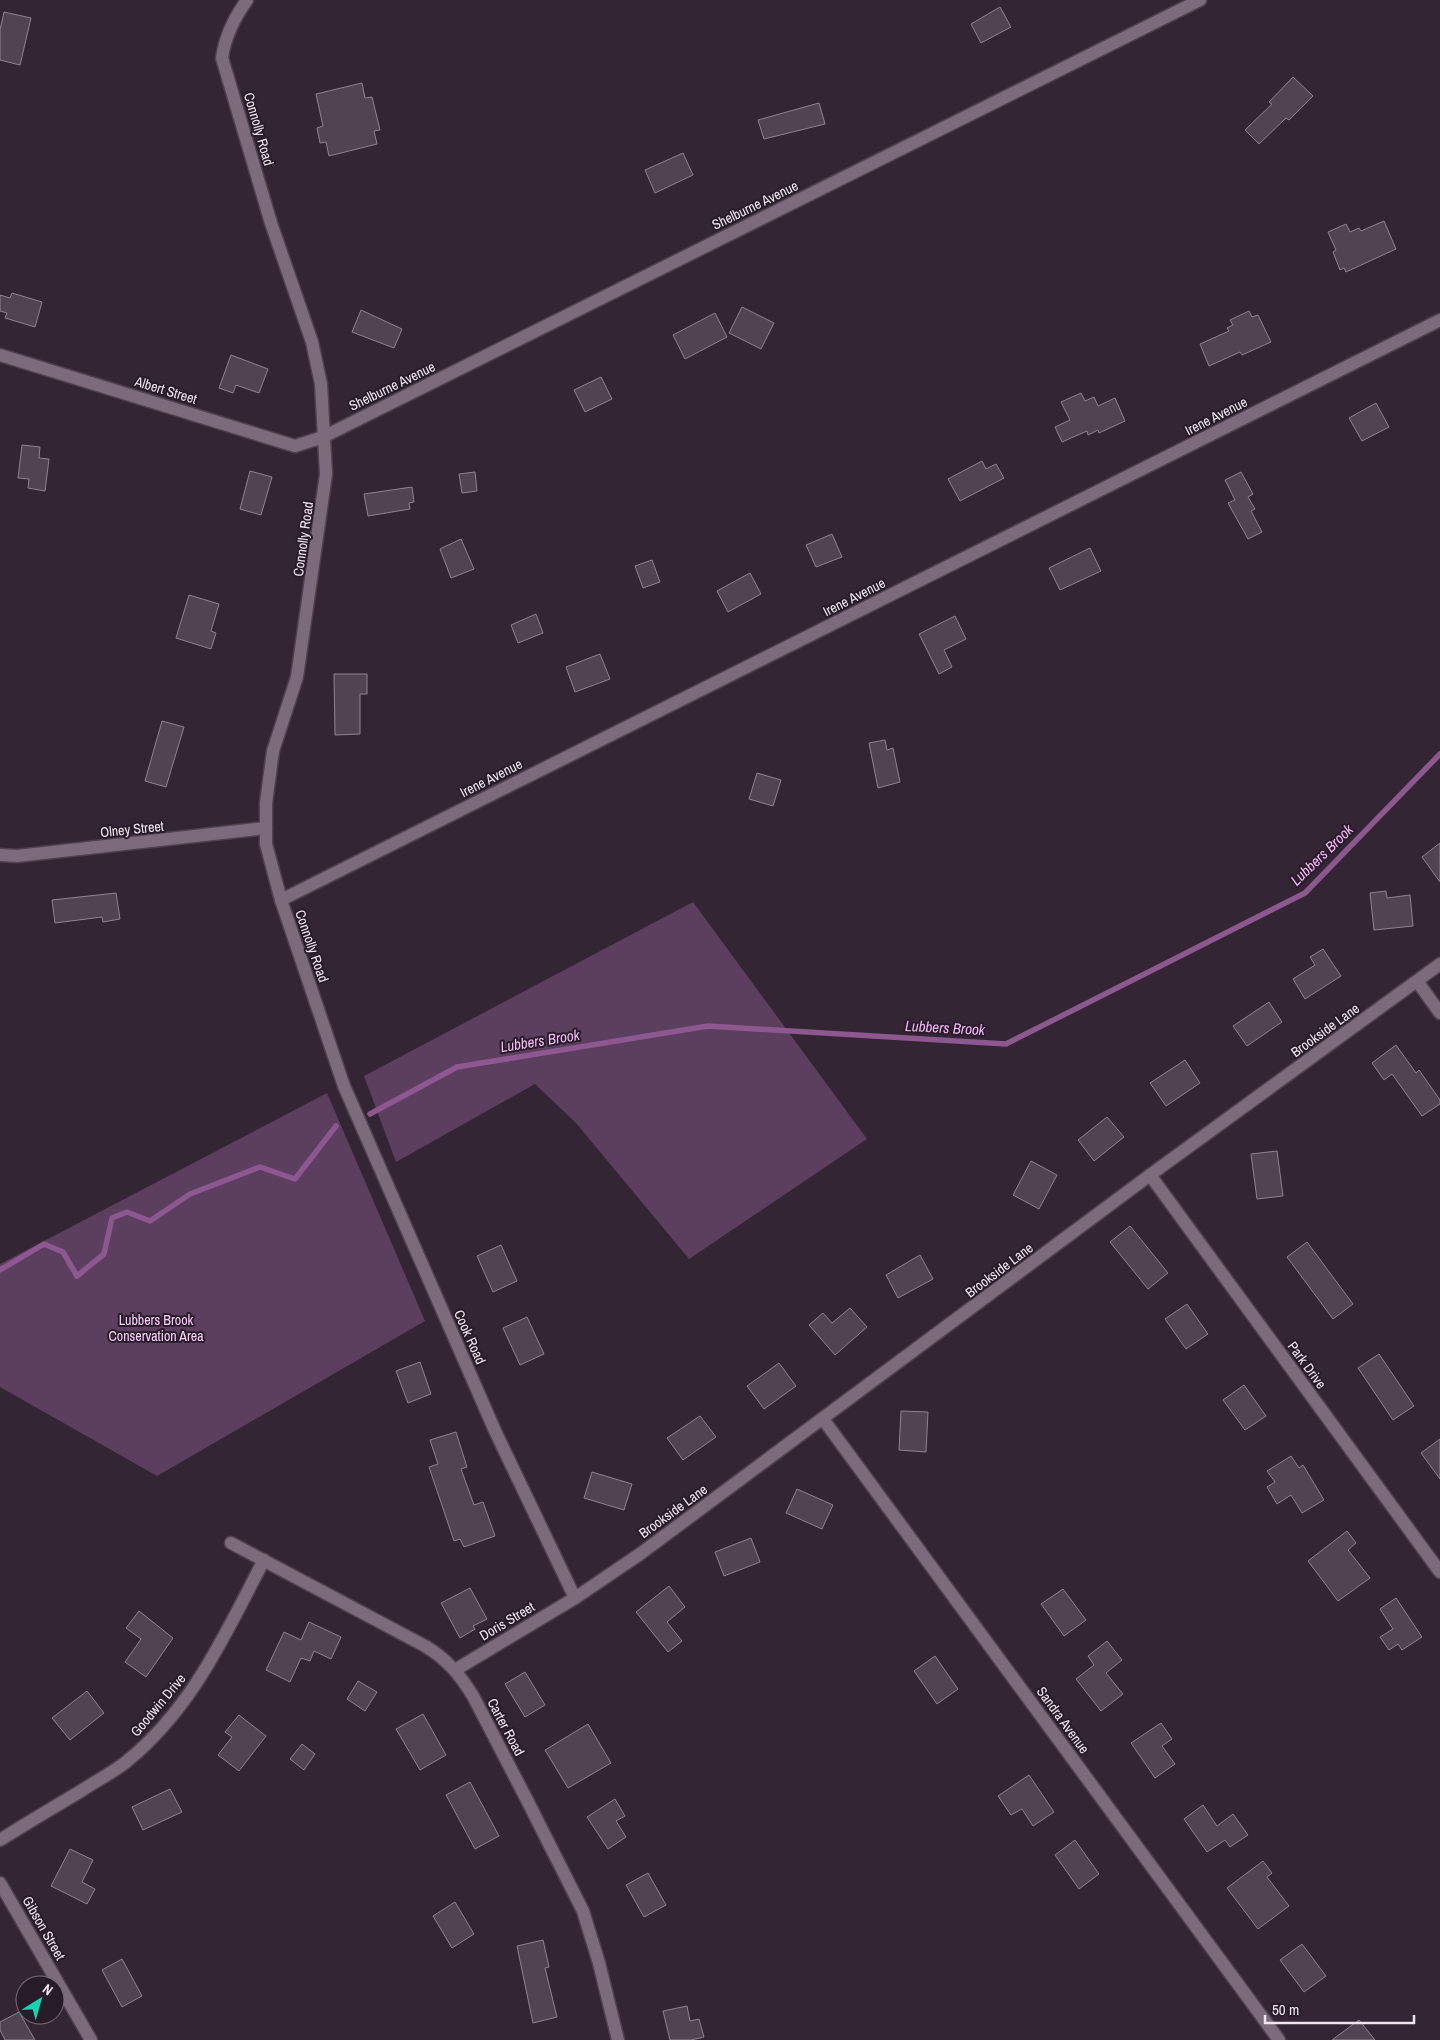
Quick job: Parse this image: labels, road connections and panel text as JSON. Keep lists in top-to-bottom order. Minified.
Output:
{"streets":{"street":["Connolly Road","Shelburne Avenue","Albert Street","Irene Avenue","Olney Street","Brookside Lane","Cook Road","Park Drive","Doris Street","Goodwin Drive","Sandra Avenue","Carter Road","Gibson Street"]},"crossings":[["Connolly Road","Shelburne Avenue"],["Connolly Road","Albert Street"],["Connolly Road","Irene Avenue"],["Connolly Road","Olney Street"],["Connolly Road","Cook Road"],["Shelburne Avenue","Albert Street"],["Brookside Lane","Cook Road"],["Brookside Lane","Park Drive"],["Brookside Lane","Doris Street"],["Brookside Lane","Sandra Avenue"],["Cook Road","Doris Street"],["Doris Street","Carter Road"],["Goodwin Drive","Carter Road"]],"water":["Lubbers Brook"],"parks":["Lubbers Brook Conservation Area"],"scale_bar":"50 m","north":"top right"}
